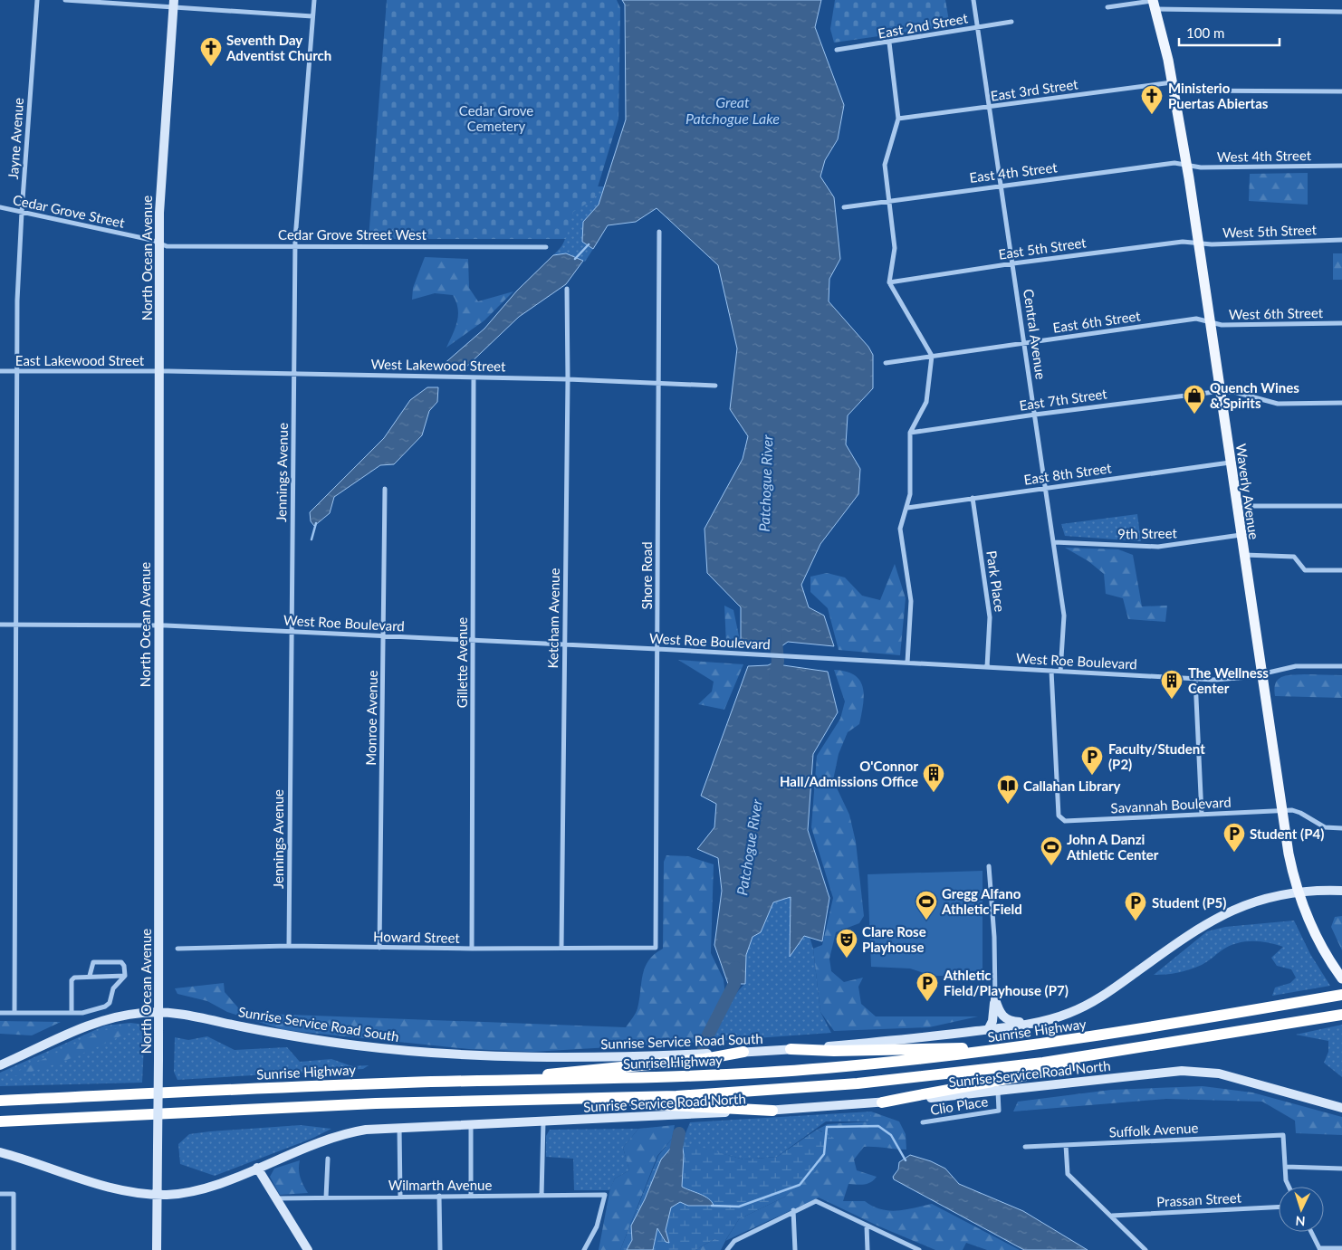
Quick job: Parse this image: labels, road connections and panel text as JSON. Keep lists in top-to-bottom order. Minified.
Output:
{"streets":{"highway":["Sunrise Highway"],"main road":["North Ocean Avenue","Waverly Avenue","Sunrise Service Road South","Sunrise Service Road North"],"street":["East 2nd Street","East 3rd Street","Jayne Avenue","West 4th Street","East 4th Street","Cedar Grove Street","West 5th Street","Cedar Grove Street West","East 5th Street","West 6th Street","East 6th Street","Central Avenue","East Lakewood Street","West Lakewood Street","East 7th Street","Jennings Avenue","East 8th Street","9th Street","Shore Road","Park Place","Ketcham Avenue","West Roe Boulevard","Gillette Avenue","Monroe Avenue","Savannah Boulevard","Howard Street","Clio Place","Suffolk Avenue","Wilmarth Avenue","Prassan Street"]},"crossings":[["East 2nd Street","Central Avenue"],["East 3rd Street","Central Avenue"],["East 3rd Street","Waverly Avenue"],["Jayne Avenue","Cedar Grove Street"],["Jayne Avenue","East Lakewood Street"],["Jayne Avenue","West Roe Boulevard"],["West 4th Street","East 4th Street"],["West 4th Street","Waverly Avenue"],["East 4th Street","Central Avenue"],["East 4th Street","Waverly Avenue"],["Cedar Grove Street","Cedar Grove Street West"],["Cedar Grove Street","North Ocean Avenue"],["West 5th Street","East 5th Street"],["West 5th Street","Waverly Avenue"],["Cedar Grove Street West","North Ocean Avenue"],["Cedar Grove Street West","Jennings Avenue"],["East 5th Street","Central Avenue"],["East 5th Street","Waverly Avenue"],["North Ocean Avenue","East Lakewood Street"],["North Ocean Avenue","West Lakewood Street"],["North Ocean Avenue","West Roe Boulevard"],["North Ocean Avenue","Sunrise Service Road South"],["North Ocean Avenue","Sunrise Service Road North"],["West 6th Street","East 6th Street"],["West 6th Street","Waverly Avenue"],["East 6th Street","Central Avenue"],["East 6th Street","Waverly Avenue"],["Central Avenue","East 7th Street"],["Central Avenue","East 8th Street"],["Central Avenue","9th Street"],["Central Avenue","West Roe Boulevard"],["East Lakewood Street","West Lakewood Street"],["West Lakewood Street","Jennings Avenue"],["West Lakewood Street","Shore Road"],["West Lakewood Street","Ketcham Avenue"],["West Lakewood Street","Gillette Avenue"],["East 7th Street","Waverly Avenue"],["Jennings Avenue","West Roe Boulevard"],["Jennings Avenue","Howard Street"],["East 8th Street","Waverly Avenue"],["East 8th Street","Park Place"],["Waverly Avenue","9th Street"],["Waverly Avenue","West Roe Boulevard"],["Waverly Avenue","Savannah Boulevard"],["Waverly Avenue","Sunrise Service Road South"],["Shore Road","West Roe Boulevard"],["Shore Road","Howard Street"],["Park Place","West Roe Boulevard"],["Ketcham Avenue","West Roe Boulevard"],["Ketcham Avenue","Howard Street"],["West Roe Boulevard","Gillette Avenue"],["West Roe Boulevard","Monroe Avenue"],["West Roe Boulevard","Savannah Boulevard"],["Gillette Avenue","Howard Street"],["Monroe Avenue","Howard Street"],["Sunrise Service Road North","Clio Place"]],"water":["Great Patchogue Lake","Patchogue River"],"parks":["Cedar Grove Cemetery"],"places":{"church":["Seventh Day Adventist Church","Ministerio Puertas Abiertas"],"shop":["Quench Wines & Spirits"],"building":["The Wellness Center","O'Connor Hall/Admissions Office"],"parking":["Faculty/Student (P2)","Student (P4)","Student (P5)","Athletic Field/Playhouse (P7)"],"library":["Callahan Library"],"sports":["John A Danzi Athletic Center","Gregg Alfano Athletic Field"],"theatre":["Clare Rose Playhouse"]},"scale_bar":"100 m","north":"bottom"}
